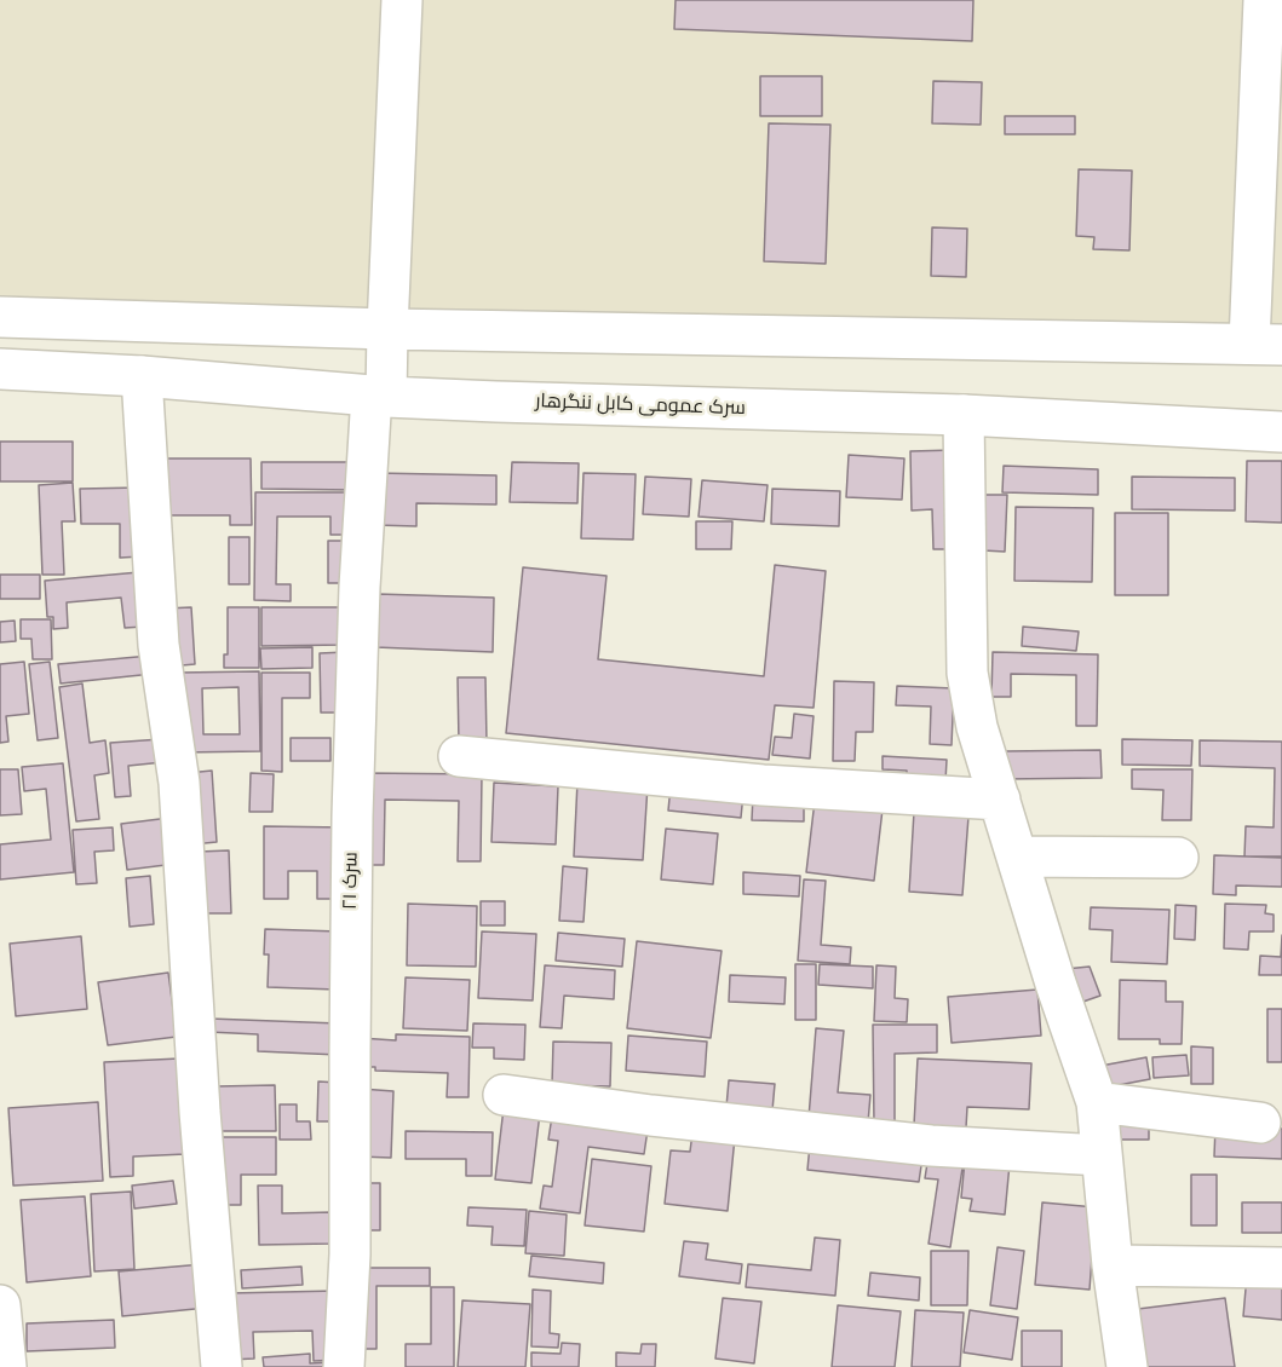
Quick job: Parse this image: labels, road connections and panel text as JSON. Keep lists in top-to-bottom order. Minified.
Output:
{"streets":{"main road":["سرک عمومی کابل ننگرهار","سرک ۲۱"]},"crossings":[["سرک عمومی کابل ننگرهار","سرک ۲۱"]]}
